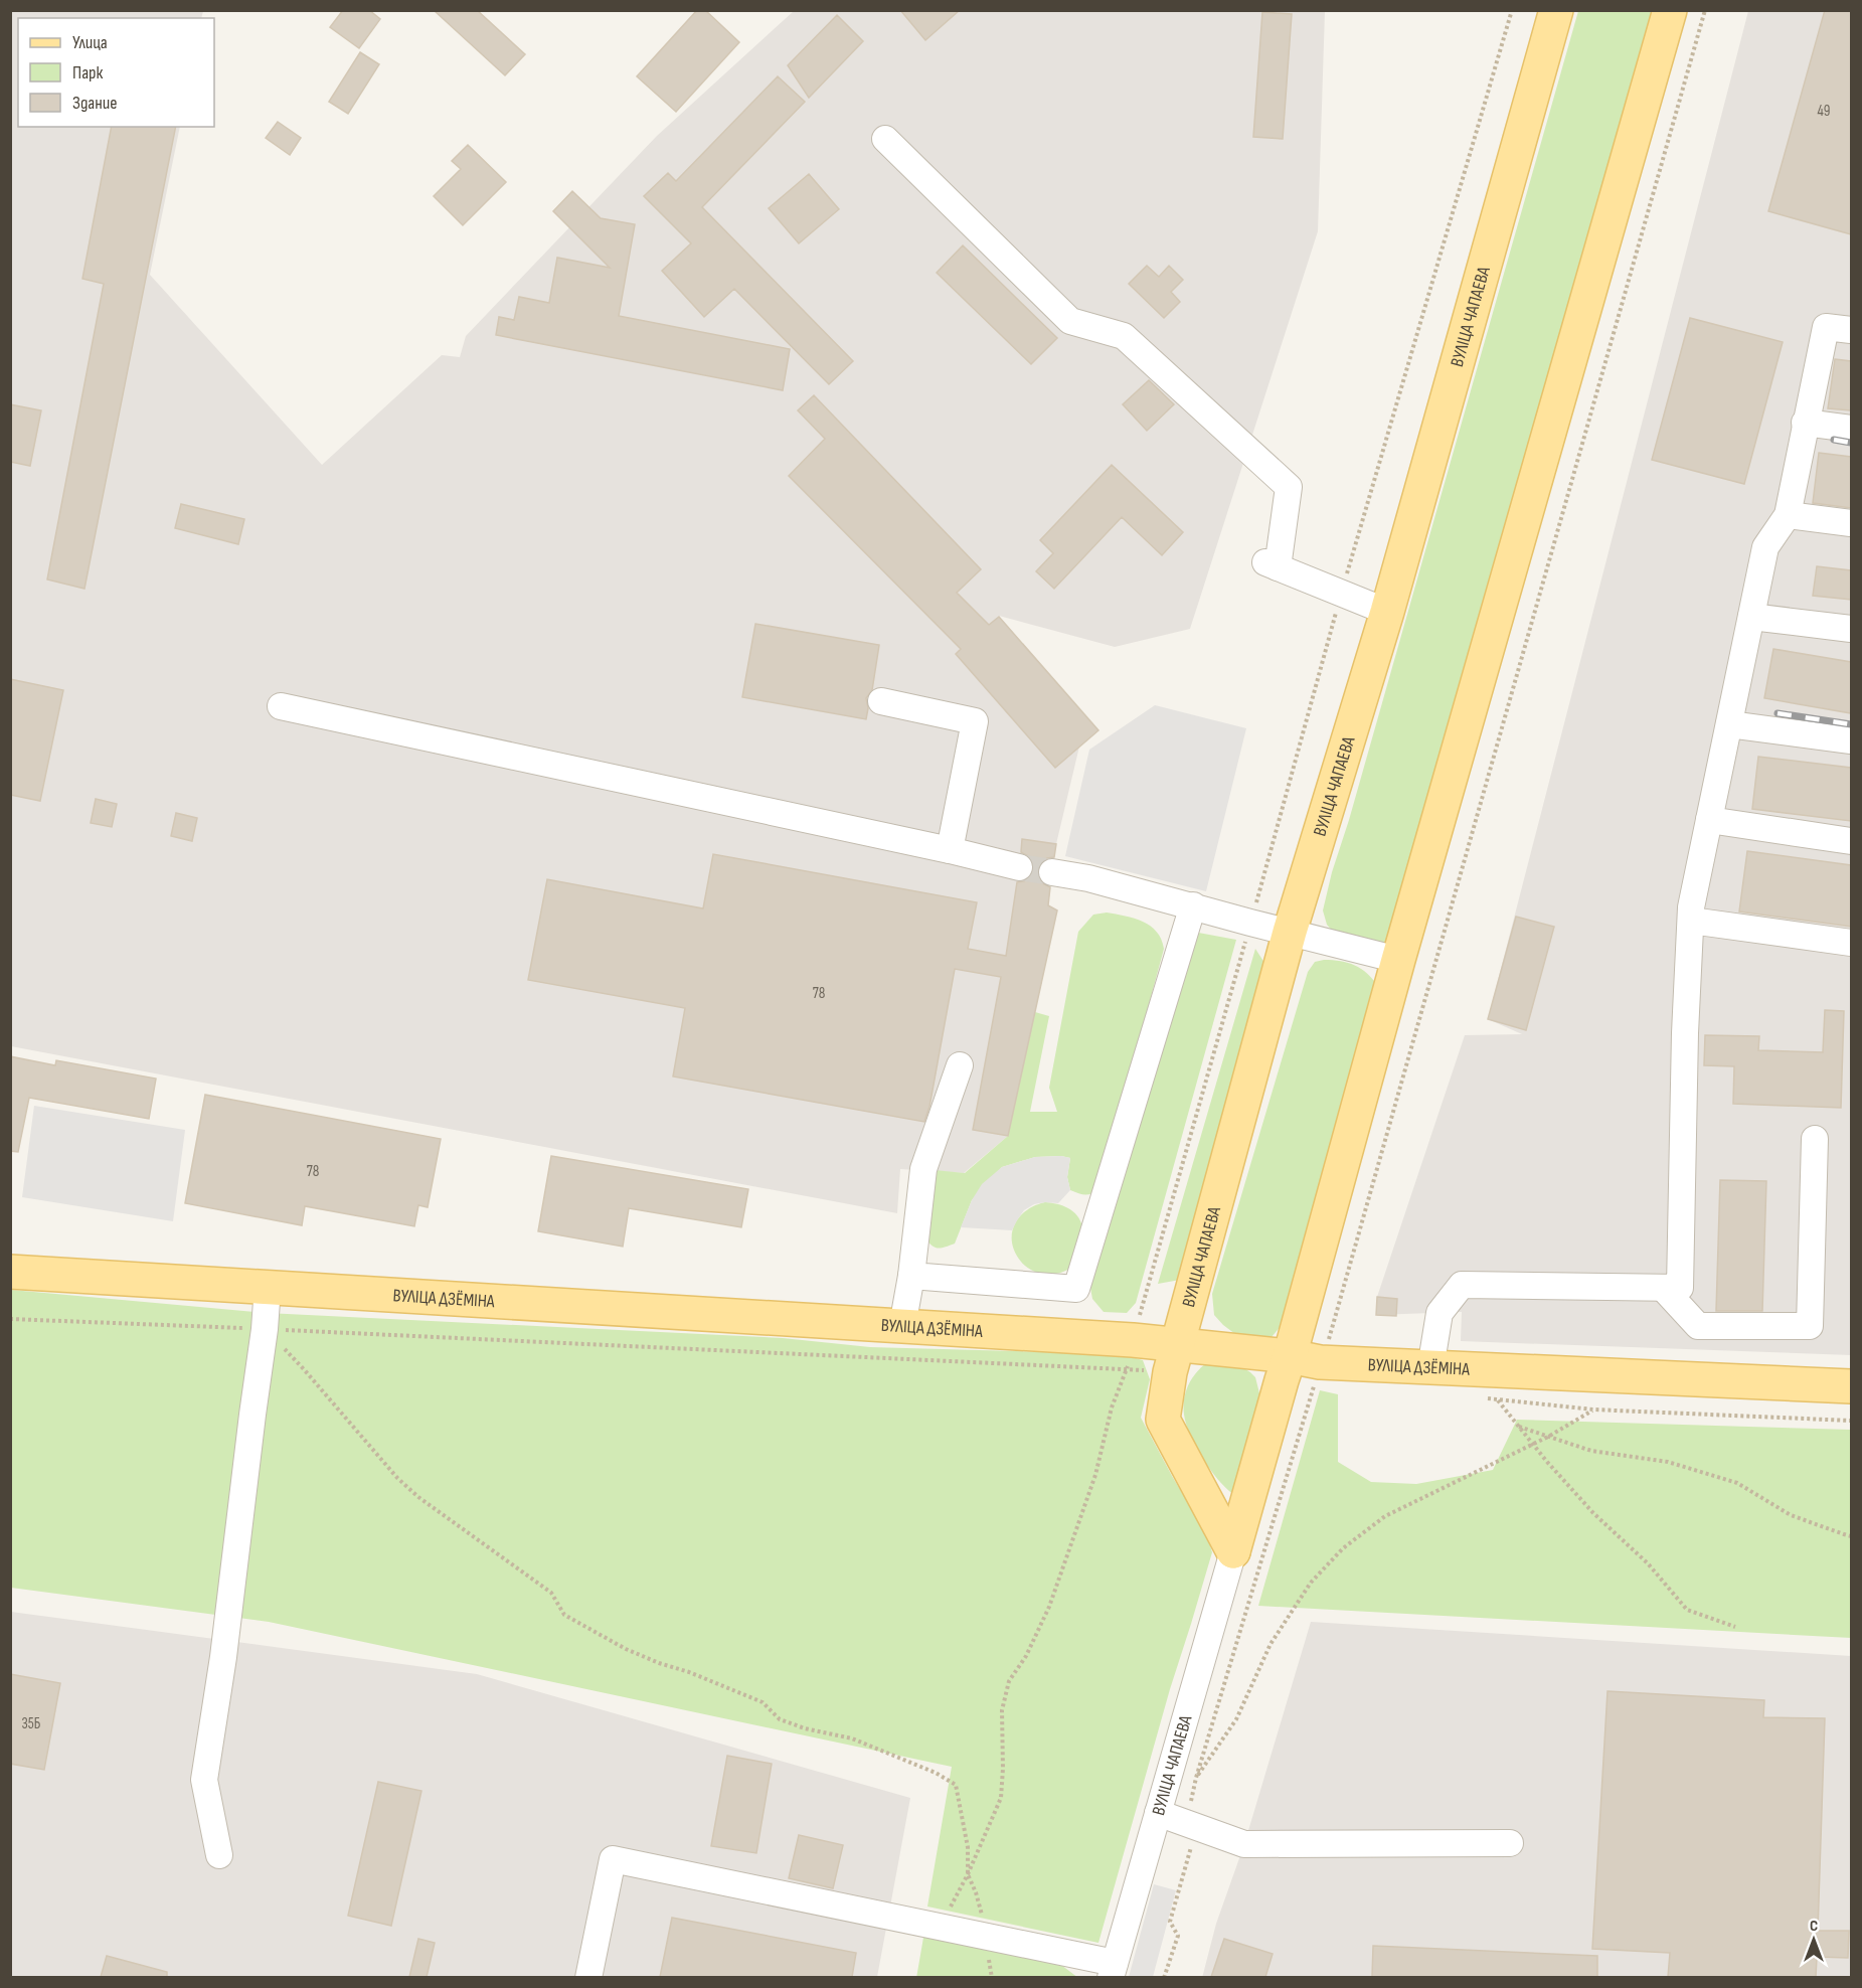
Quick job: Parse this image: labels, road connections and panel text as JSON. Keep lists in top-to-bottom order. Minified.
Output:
{"streets":{"main road":["ВУЛІЦА ЧАПАЕВА","ВУЛІЦА ДЗЁМІНА"]},"crossings":[["ВУЛІЦА ЧАПАЕВА","ВУЛІЦА ДЗЁМІНА"]],"house_numbers":["49","78","78","35Б"],"legend":["Улица","Парк","Здание"],"north":"top"}
